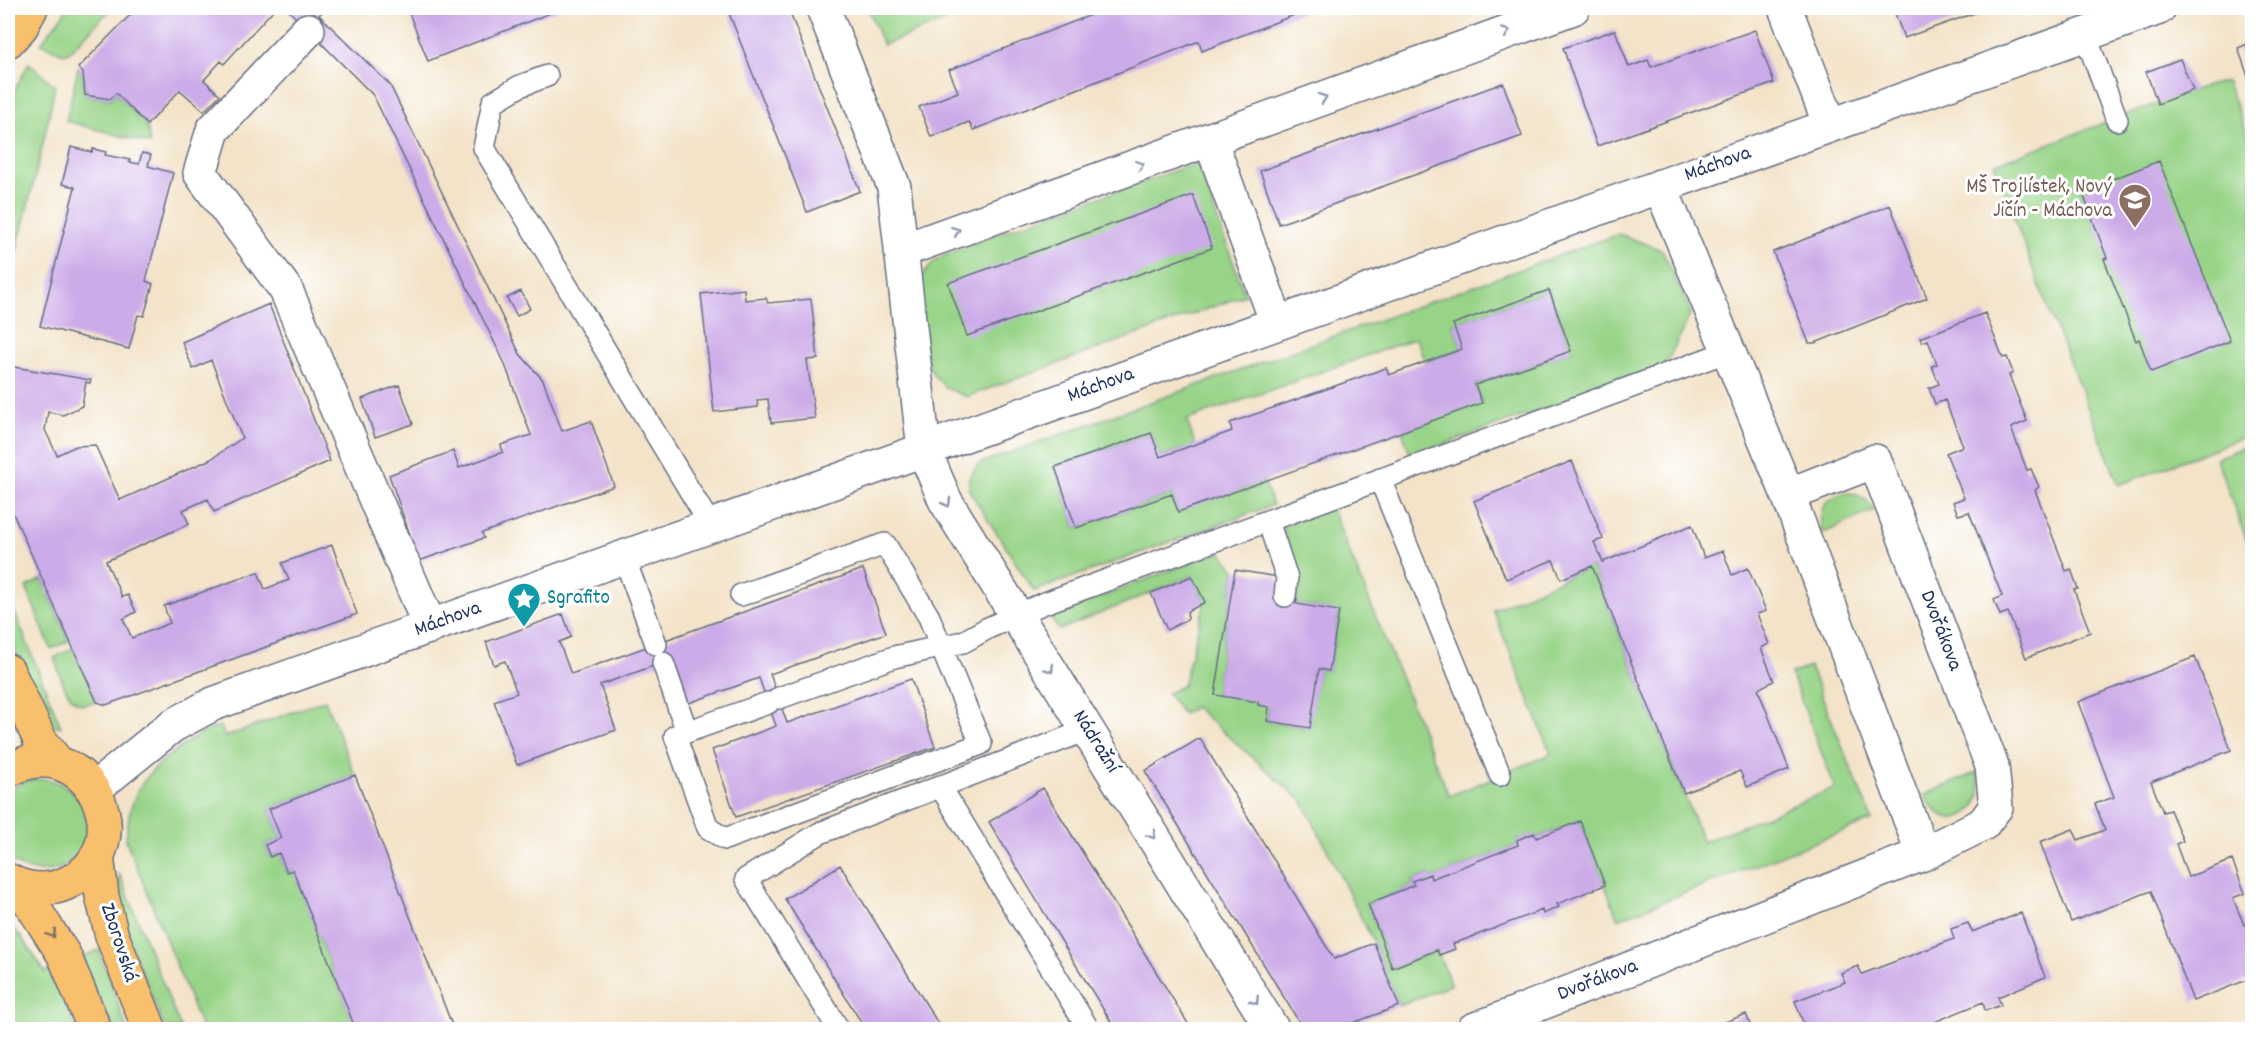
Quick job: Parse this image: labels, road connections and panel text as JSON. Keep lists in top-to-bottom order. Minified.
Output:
{"streets":{"main road":["Zborovská"],"street":["Máchova","Dvořákova","Nádražní"]},"crossings":[["Máchova","Nádražní"]],"one_way":["Nádražní"],"places":{"school or university":["MŠ Trojlístek, Nový Jičín - Máchova"],"place":["Sgrafito"]}}
